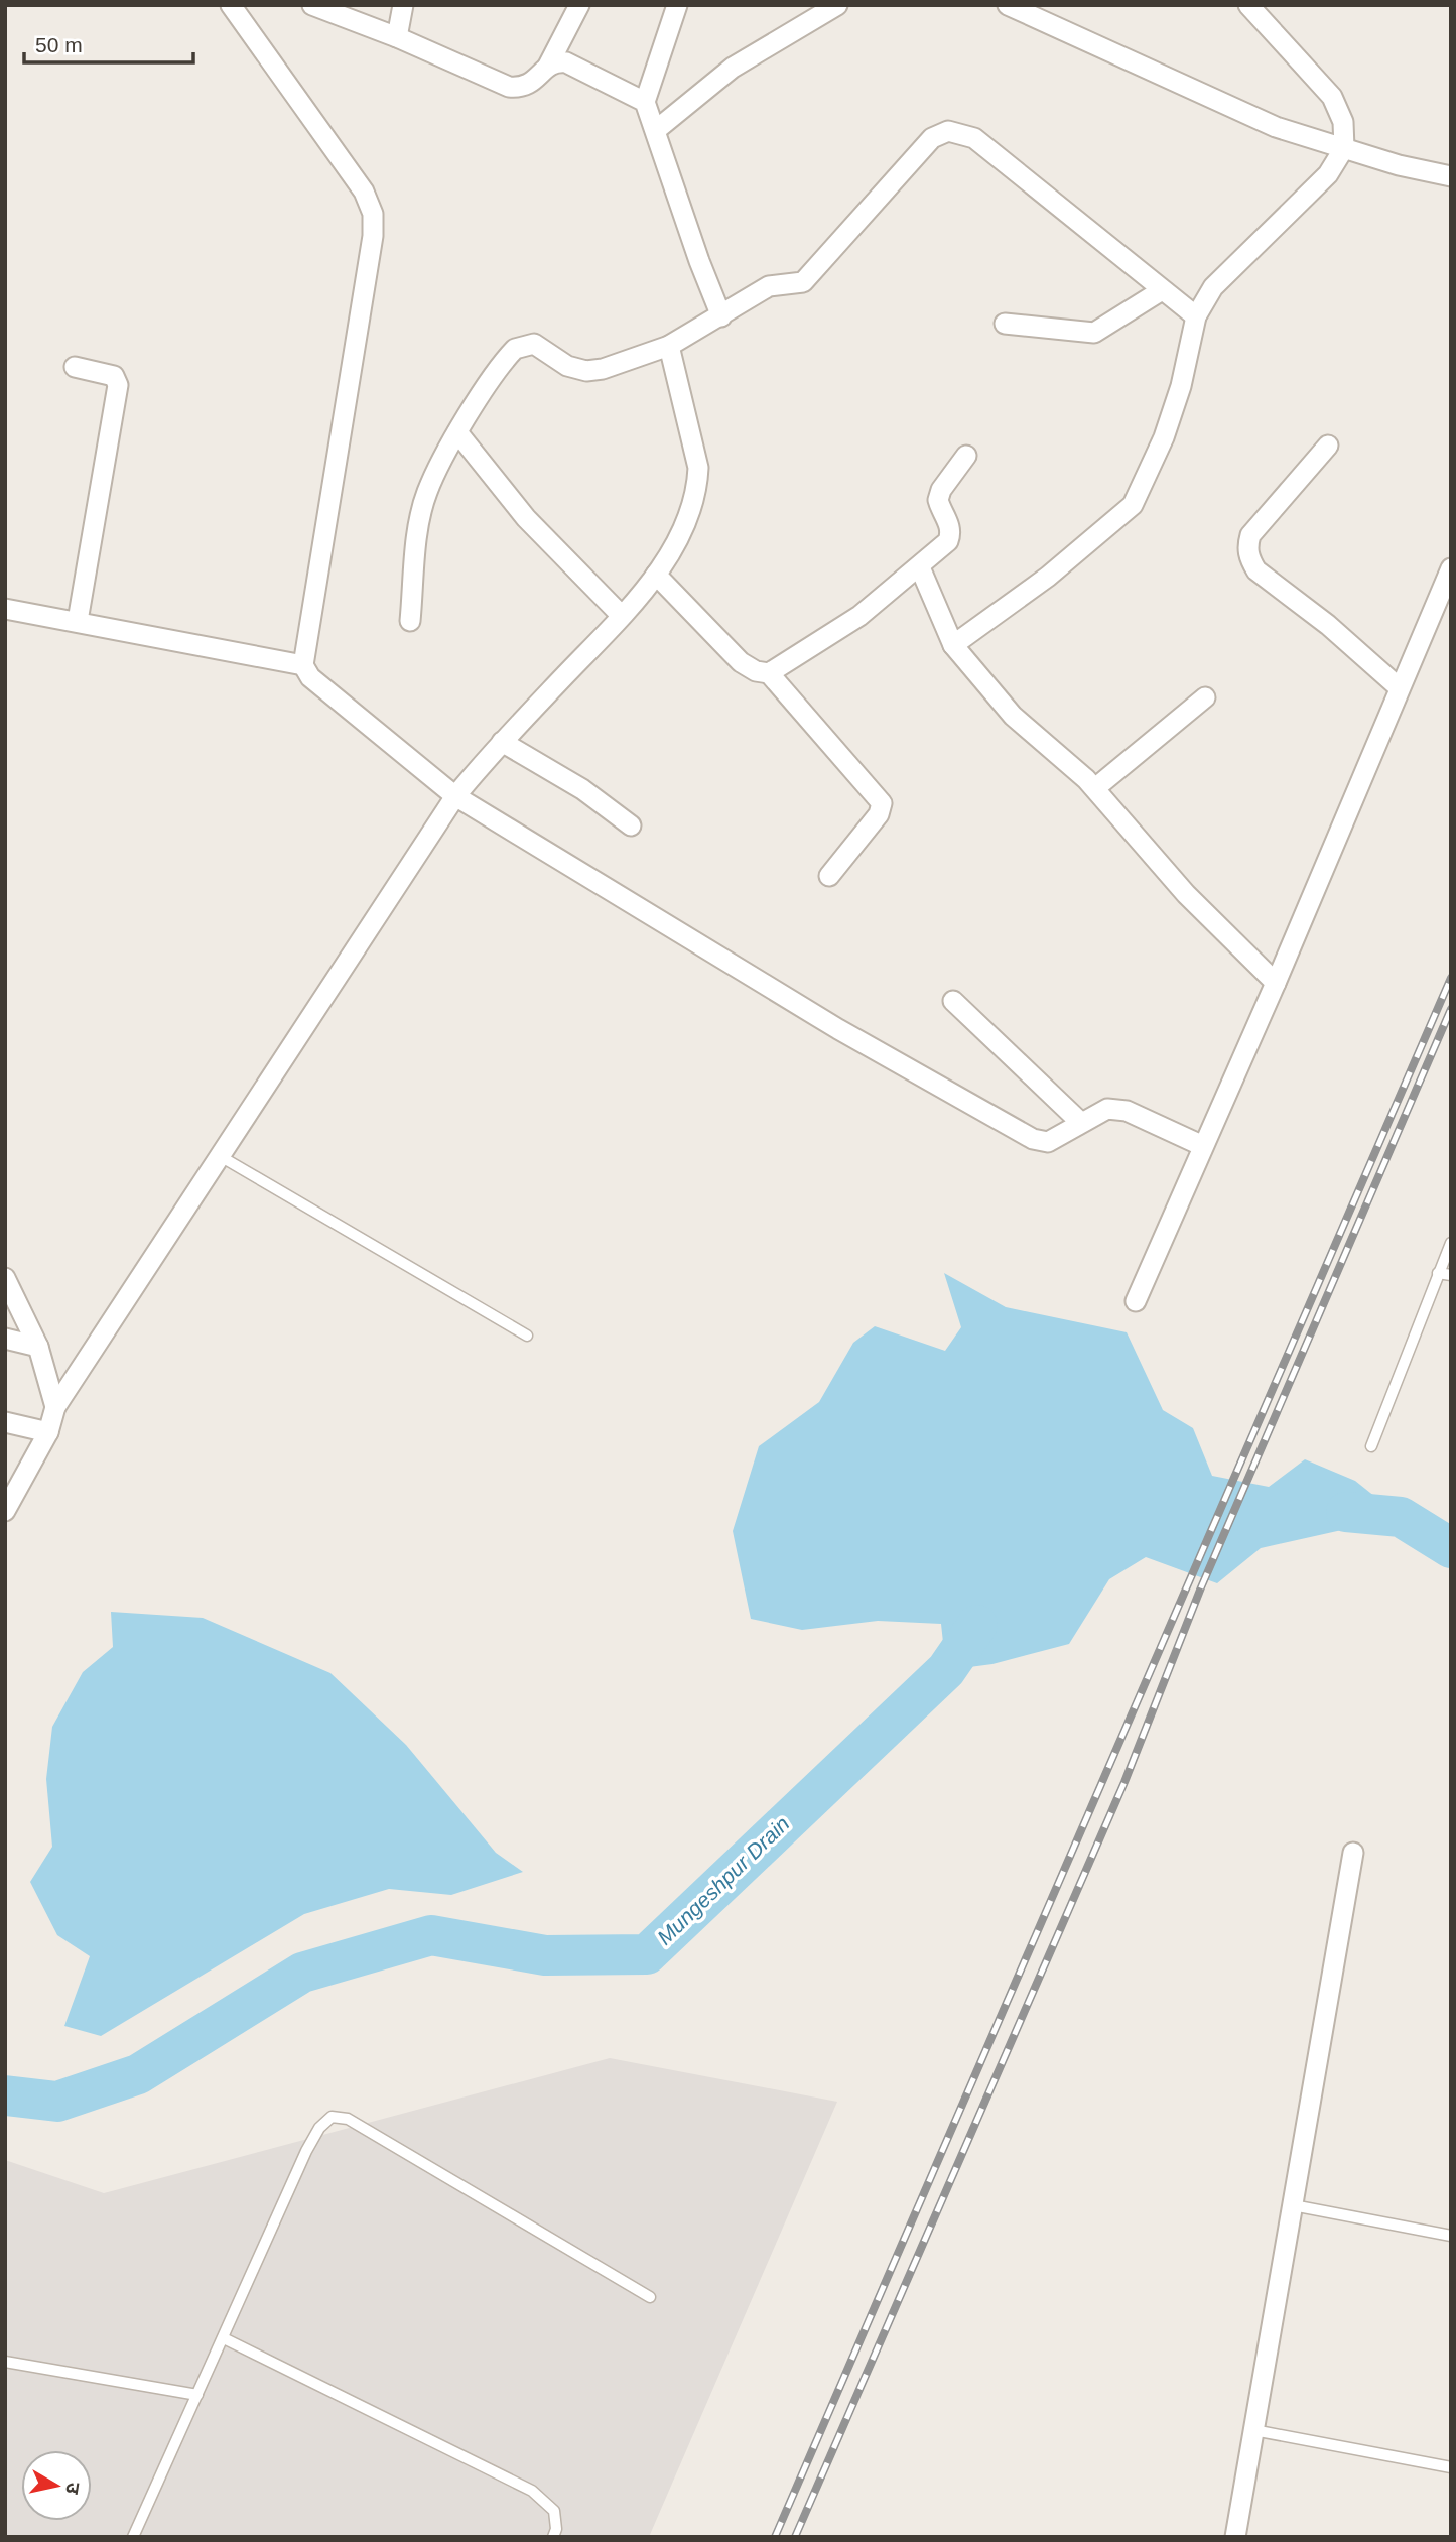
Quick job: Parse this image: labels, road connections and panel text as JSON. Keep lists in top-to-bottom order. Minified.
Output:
{"water":["Mungeshpur Drain"],"scale_bar":"50 m","north":"right"}
